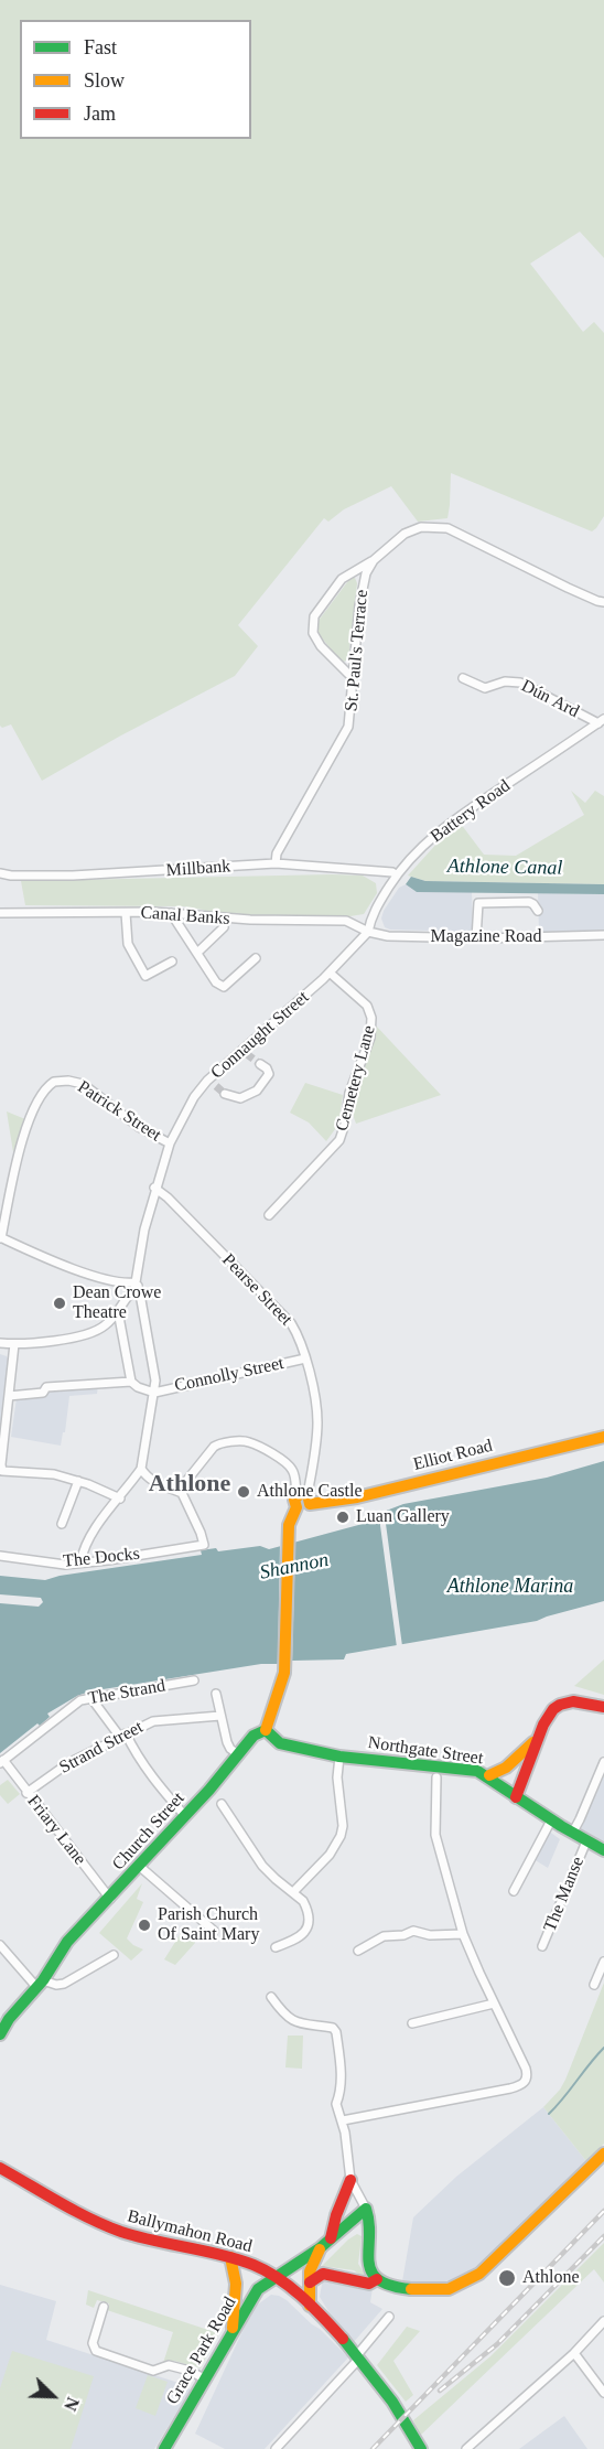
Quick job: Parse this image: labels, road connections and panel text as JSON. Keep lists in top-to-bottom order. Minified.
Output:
{"streets":{"street":["St. Paul's Terrace","Dún Ard","Battery Road","Millbank","Canal Banks","Magazine Road","Connaught Street","Cemetery Lane","Patrick Street","Pearse Street","Connolly Street","Elliot Road","The Docks","The Strand","Strand Street","Northgate Street","Friary Lane","Church Street","The Manse","Ballymahon Road","Grace Park Road"]},"crossings":[["St. Paul's Terrace","Millbank"],["Dún Ard","Battery Road"],["Battery Road","Millbank"],["Battery Road","Canal Banks"],["Battery Road","Magazine Road"],["Battery Road","Connaught Street"],["Canal Banks","Magazine Road"],["Canal Banks","Connaught Street"],["Magazine Road","Connaught Street"],["Connaught Street","Cemetery Lane"],["Connaught Street","Patrick Street"],["Connaught Street","Pearse Street"],["Pearse Street","Connolly Street"],["Pearse Street","Elliot Road"],["The Strand","Friary Lane"],["Strand Street","Friary Lane"],["Northgate Street","Church Street"],["Northgate Street","The Manse"],["Friary Lane","Church Street"],["Ballymahon Road","Grace Park Road"]],"districts":["Athlone"],"water":["Athlone Canal","Shannon","Athlone Marina"],"places":["Dean Crowe Theatre","Athlone Castle","Luan Gallery","Parish Church Of Saint Mary","Athlone"],"legend":["Fast","Slow","Jam"],"north":"bottom right"}
